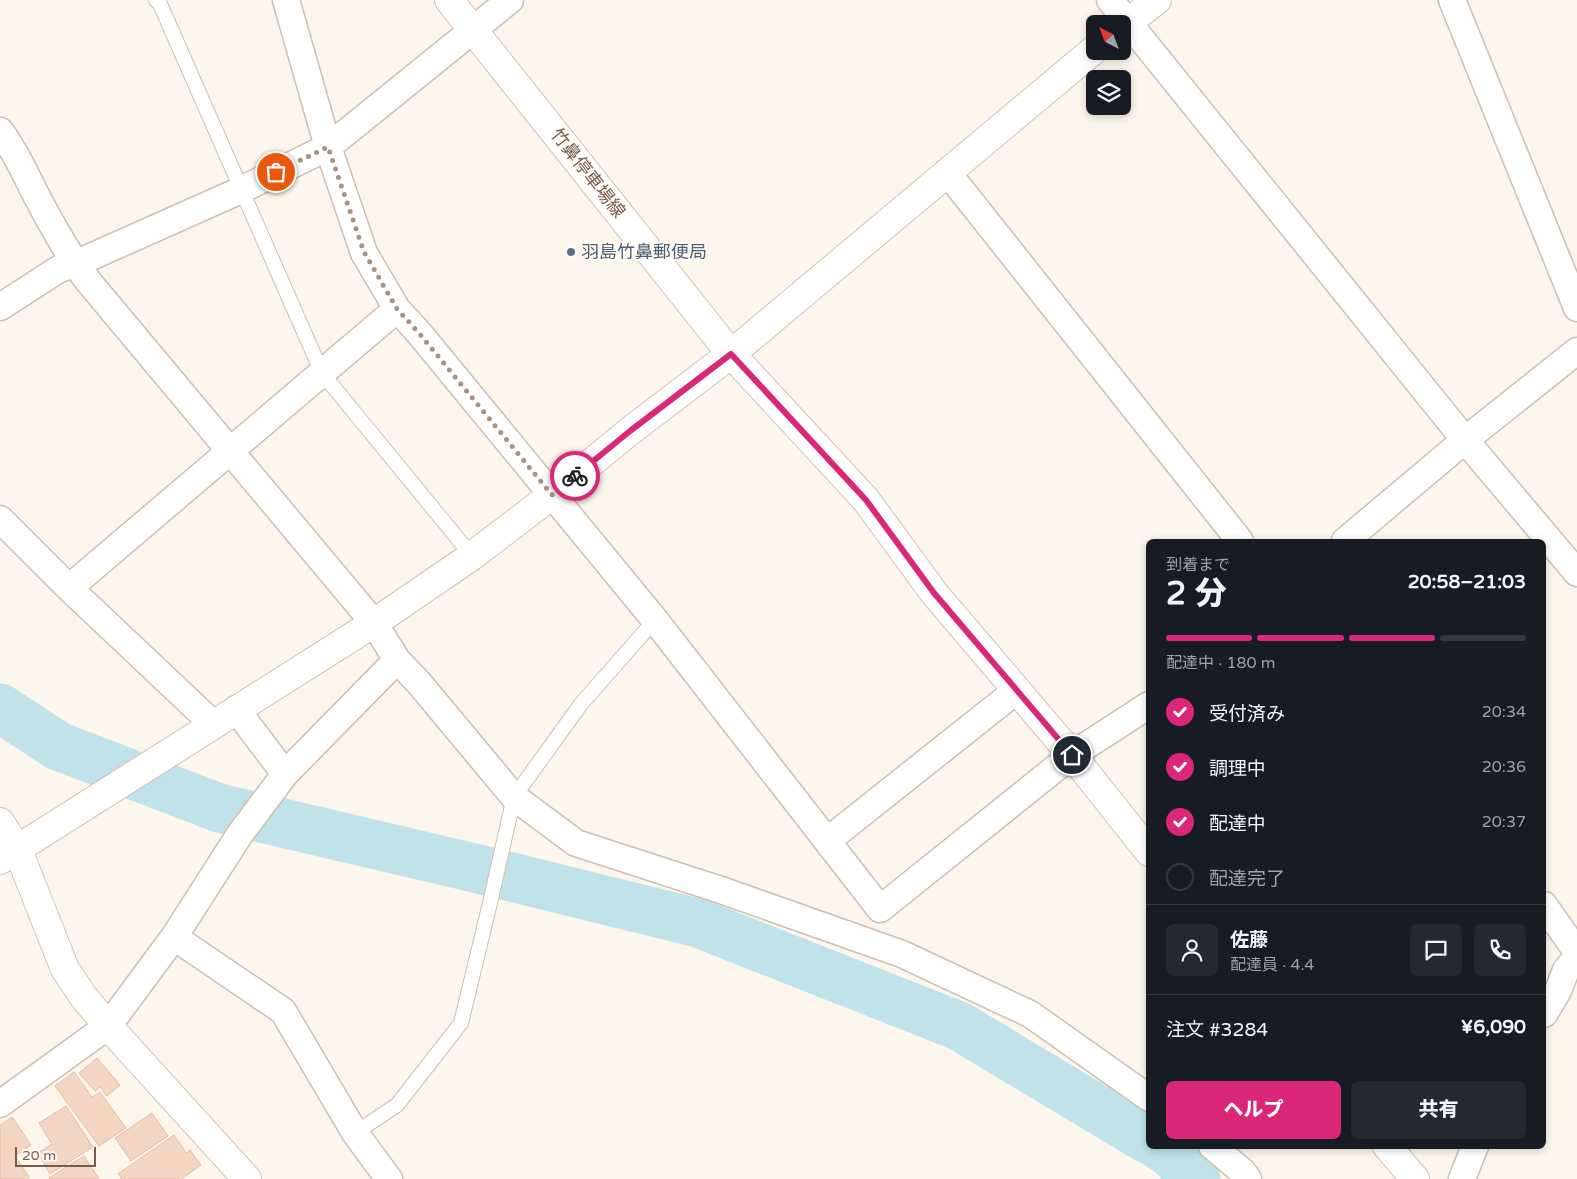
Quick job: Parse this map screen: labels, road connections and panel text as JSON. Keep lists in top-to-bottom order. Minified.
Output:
{"streets":{"street":["竹鼻停車場線"]},"places":["羽島竹鼻郵便局"],"scale_bar":"20 m","north":"top left","page":{"heading":["2 分","到着まで","20:58–21:03"],"panel":["佐藤","配達員 · 4.4","注文 #3284","¥6,090"],"bar":"配達中 · 180 m","list":[["受付済み","20:34"],["調理中","20:36"],["配達中","20:37"],"配達完了"],"buttons":["ヘルプ","共有"],"scale":"20 m"}}
